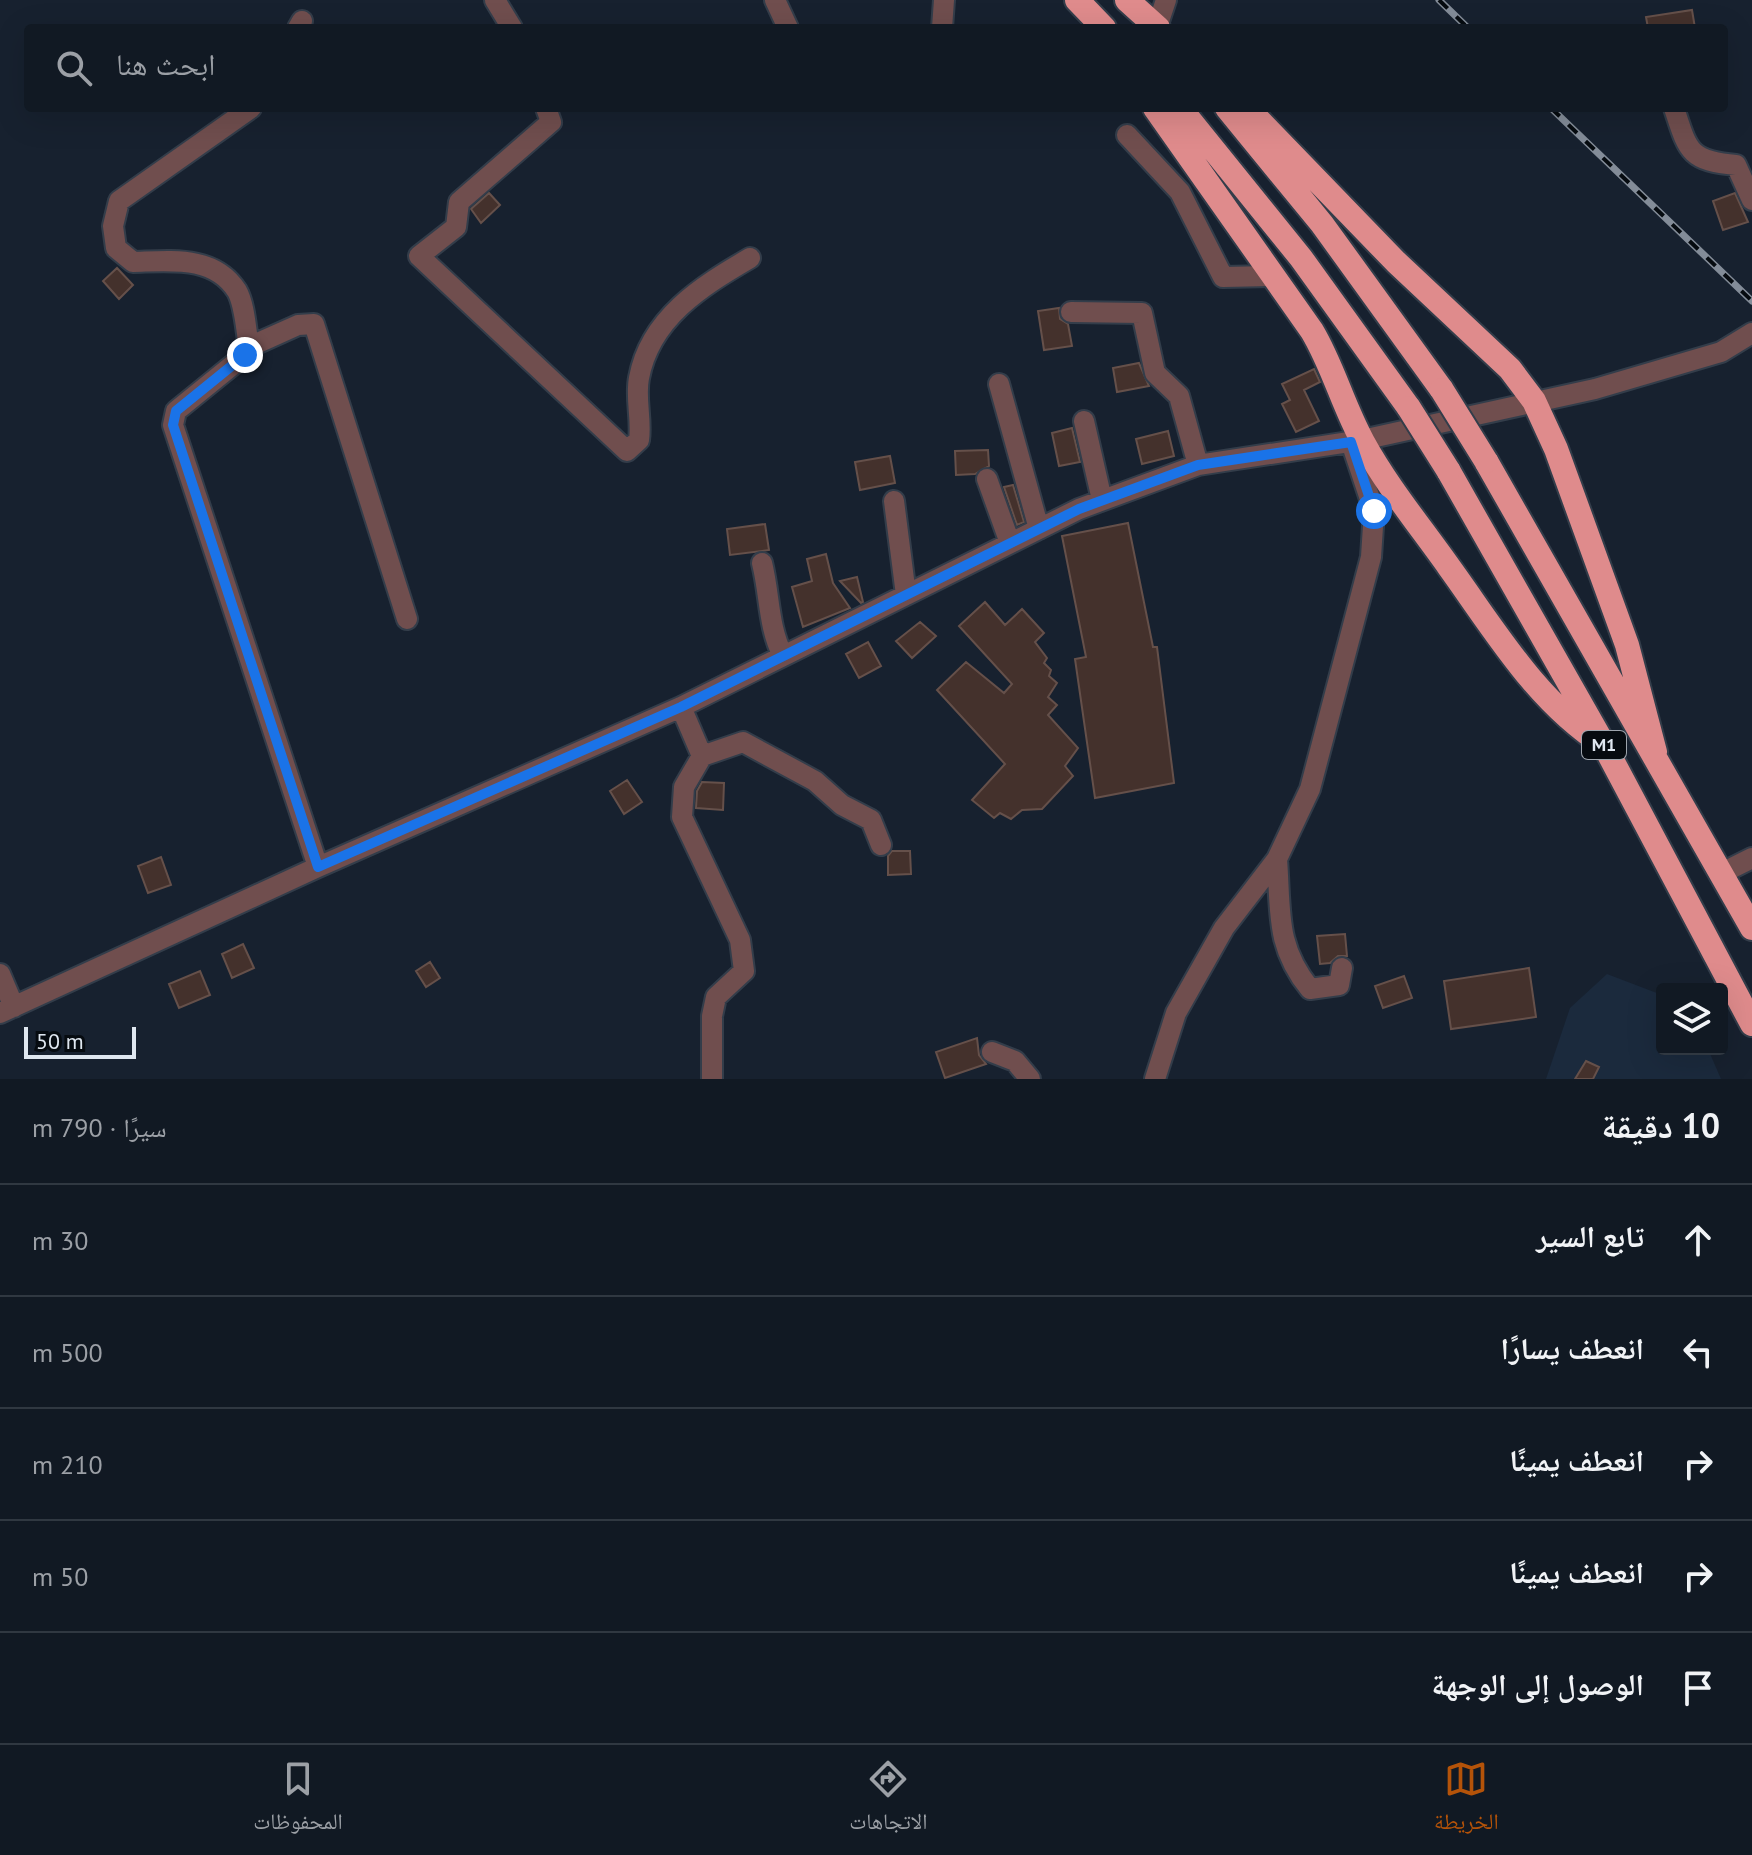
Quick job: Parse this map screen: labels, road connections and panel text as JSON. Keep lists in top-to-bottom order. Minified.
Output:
{"streets":{"highway":["M1"]},"scale_bar":"50 m","page":{"search":"ابحث هنا","scale":"50 m","heading":["10 دقيقة","سيرًا · 790 m"],"list":[["تابع السير","30 m"],["انعطف يسارًا","500 m"],["انعطف يمينًا","210 m"],["انعطف يمينًا","50 m"],"الوصول إلى الوجهة"],"nav":["الخريطة","الاتجاهات","المحفوظات"]}}
